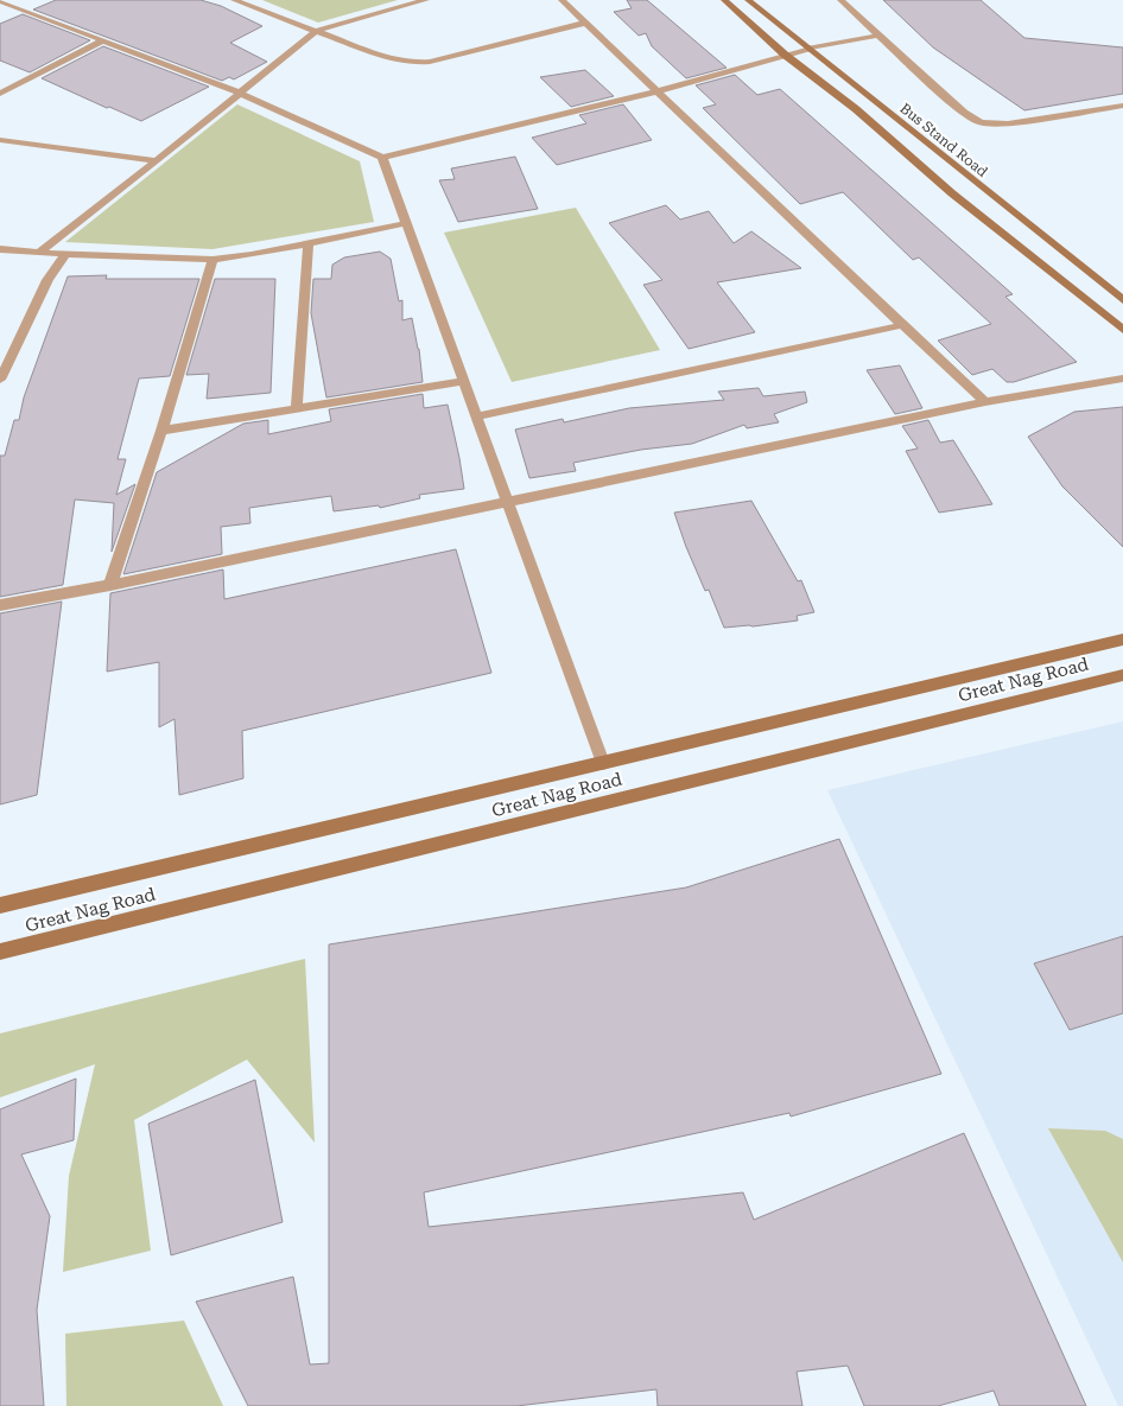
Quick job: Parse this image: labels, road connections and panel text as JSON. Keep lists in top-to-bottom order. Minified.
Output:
{"streets":{"main road":["Bus Stand Road","Great Nag Road"]}}
